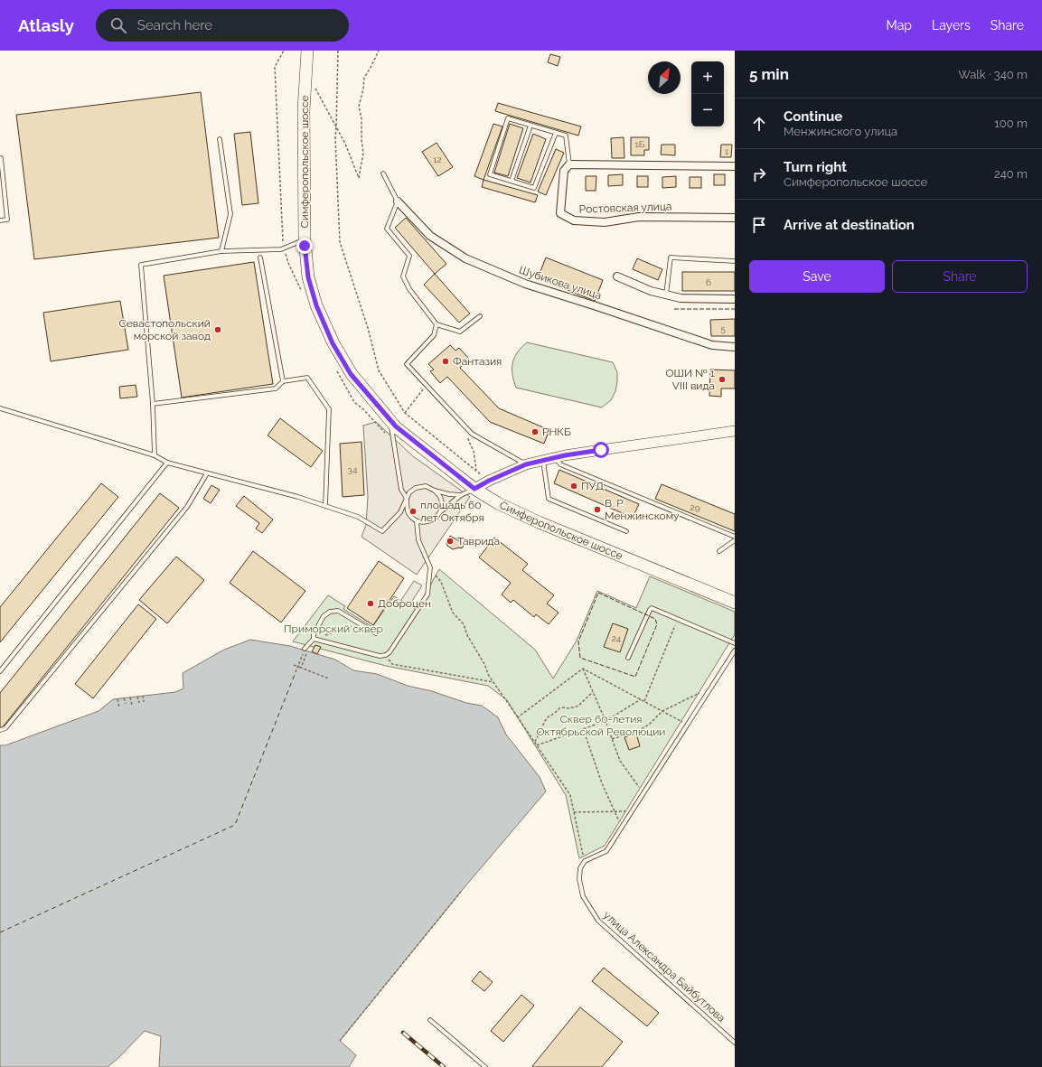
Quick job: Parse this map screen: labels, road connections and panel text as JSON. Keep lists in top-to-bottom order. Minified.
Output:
{"streets":{"main road":["Симферопольское шоссе"],"street":["Ростовская улица","Шубикова улица"],"lane":["улица Александра Байбутлова"]},"parks":["Приморский сквер","Сквер 60-летия Октябрьской Революции"],"places":["Севастопольский морской завод","Фантазия","ОШИ № 1 VIII вида","РНКБ","ПУД","В. Р. Менжинскому","площадь 60 лет Октября","Таврида","Доброцен"],"house_numbers":["1Б","1","12","6","5","34","29","24"],"north":"top right","page":{"header":"Atlasly","search":"Search here","nav":["Map","Layers","Share"],"heading":["5 min","Walk · 340 m"],"map_buttons":["+","−"],"list":[["Continue","Менжинского улица","100 m"],["Turn right","Симферопольское шоссе","240 m"],"Arrive at destination"],"buttons":["Save","Share"]}}
